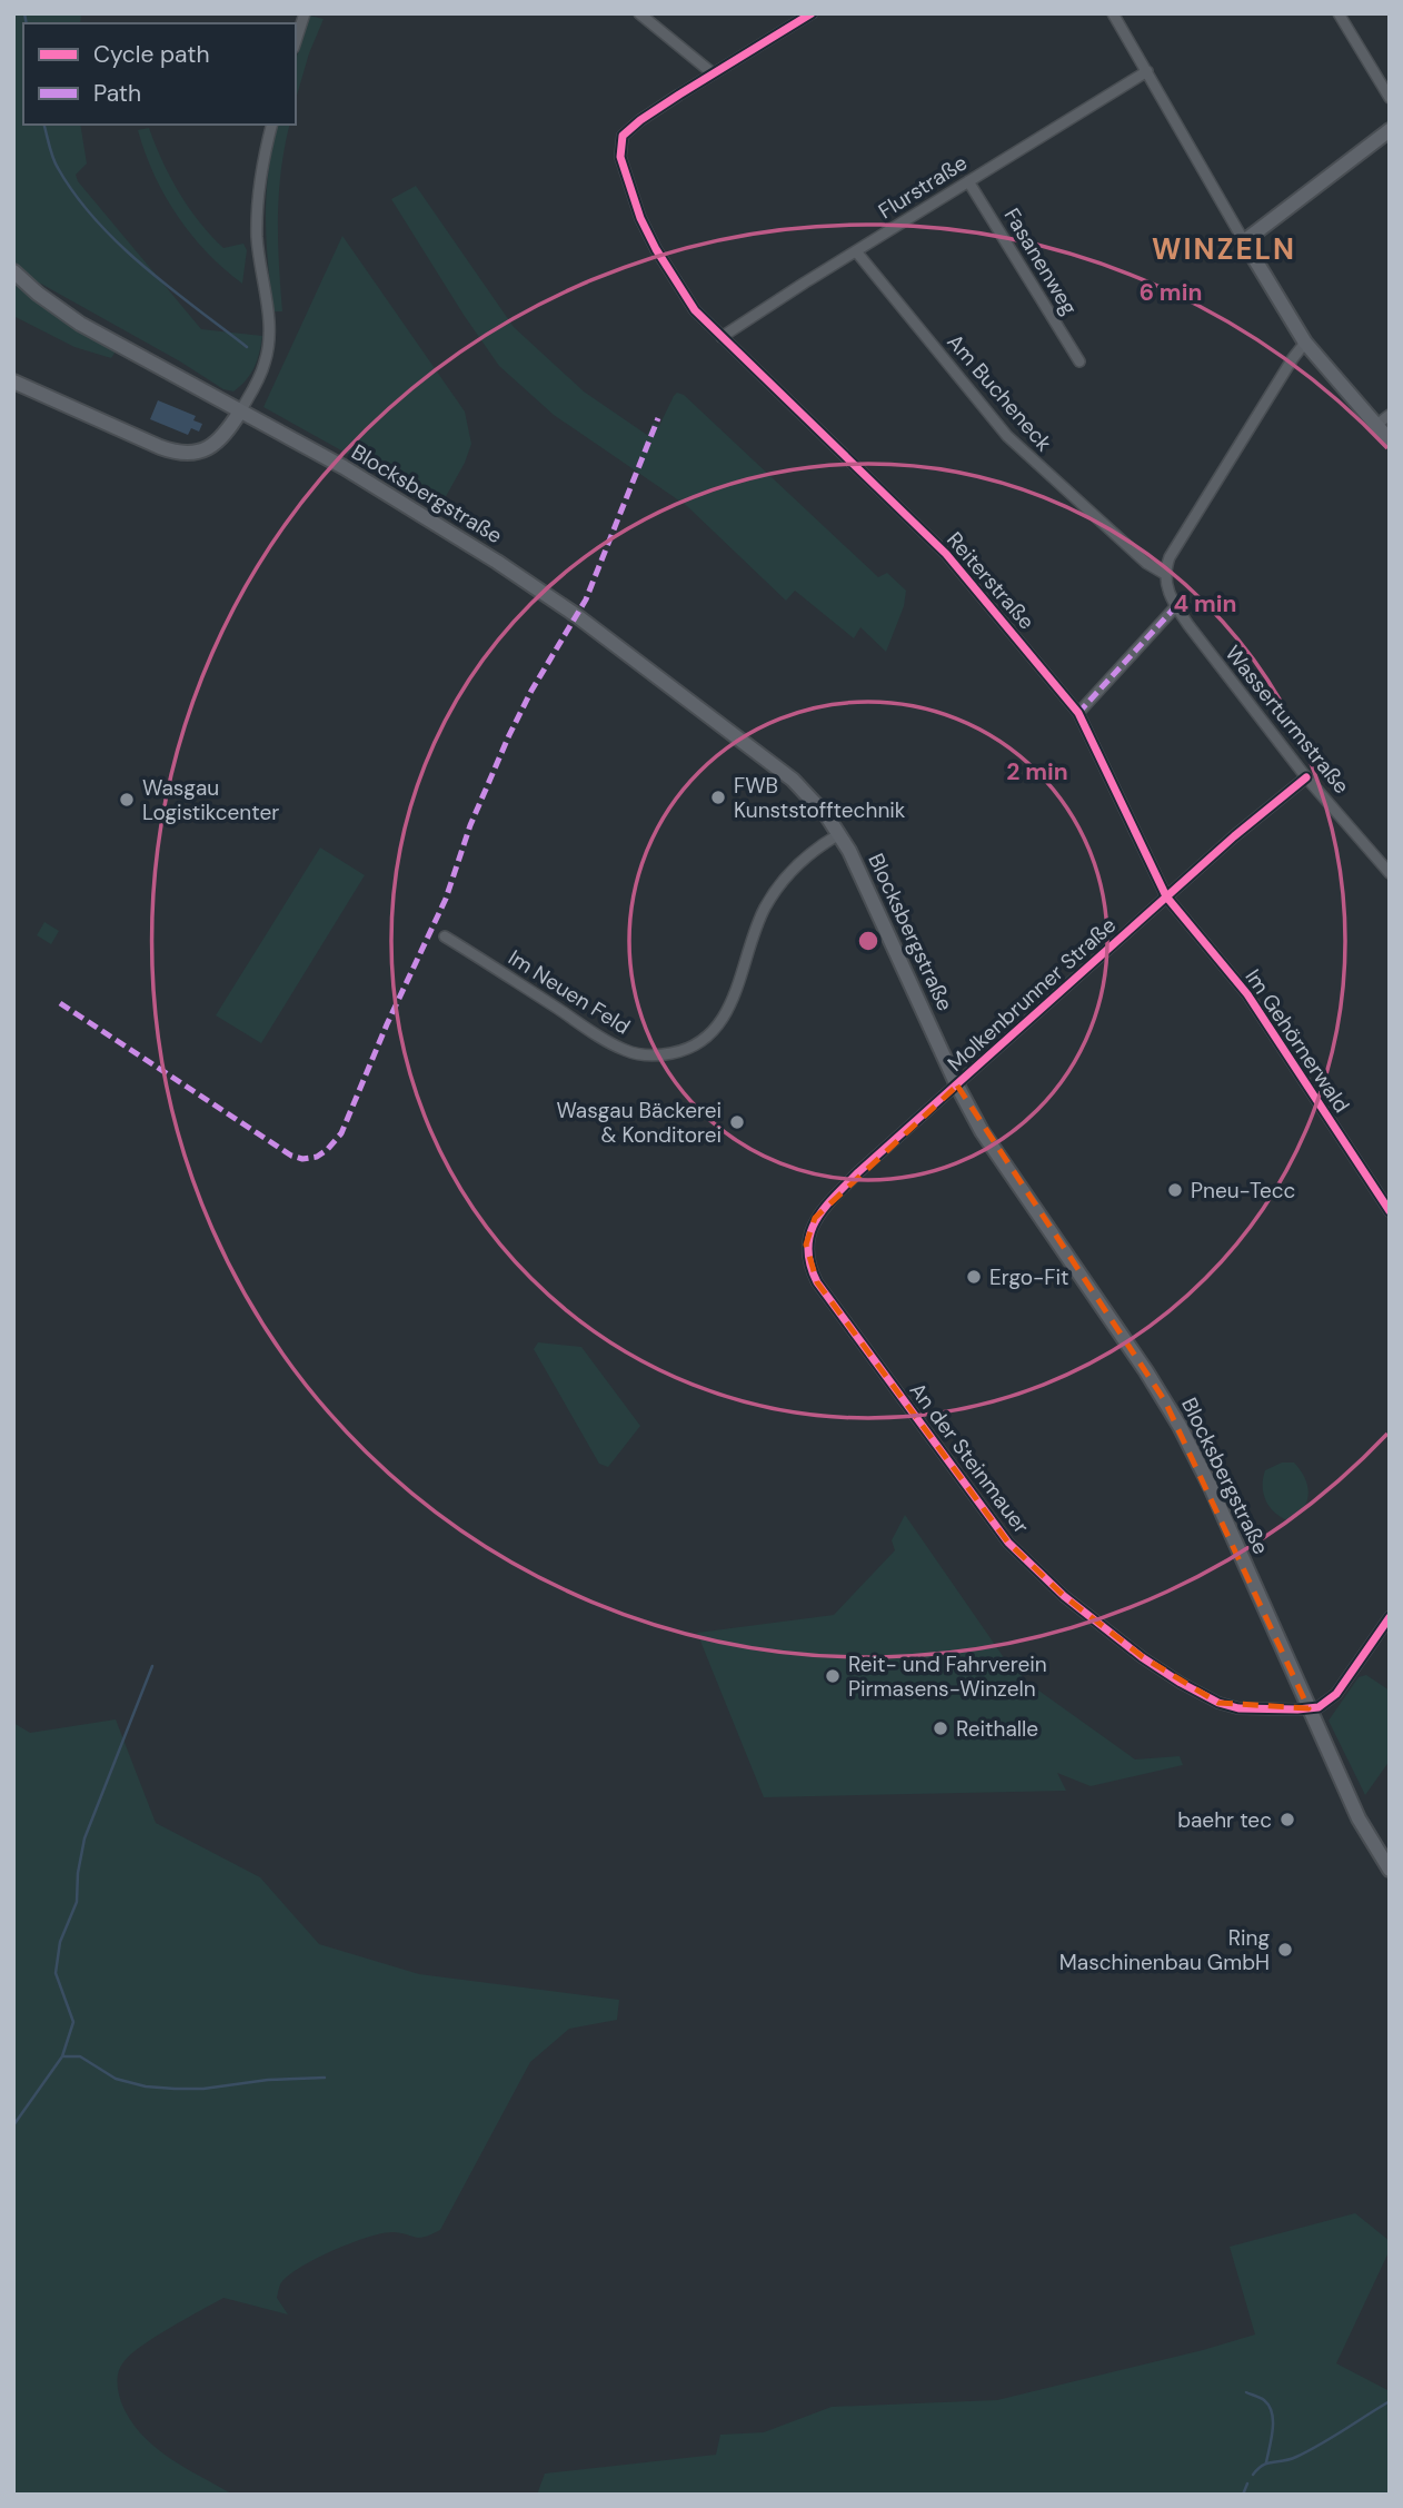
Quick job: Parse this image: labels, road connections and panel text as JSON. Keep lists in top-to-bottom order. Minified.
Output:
{"streets":{"main road":["Blocksbergstraße"],"street":["Flurstraße","Fasanenweg","Am Bucheneck","Reiterstraße","Wasserturmstraße","Im Neuen Feld","Molkenbrunner Straße","Im Gehörnerwald","An der Steinmauer"]},"crossings":[["Flurstraße","Fasanenweg"],["Flurstraße","Am Bucheneck"],["Flurstraße","Reiterstraße"],["Am Bucheneck","Wasserturmstraße"],["Blocksbergstraße","Im Neuen Feld"],["Blocksbergstraße","Molkenbrunner Straße"],["Blocksbergstraße","An der Steinmauer"],["Reiterstraße","Molkenbrunner Straße"],["Reiterstraße","Im Gehörnerwald"],["Wasserturmstraße","Molkenbrunner Straße"],["Molkenbrunner Straße","Im Gehörnerwald"],["Molkenbrunner Straße","An der Steinmauer"]],"districts":["WINZELN"],"places":["FWB Kunststofftechnik","Wasgau Logistikcenter","Wasgau Bäckerei & Konditorei","Pneu-Tecc","Ergo-Fit","Reit- und Fahrverein Pirmasens-Winzeln","Reithalle","baehr tec","Ring Maschinenbau GmbH"],"legend":["Cycle path","Path"],"rings":["6 min","4 min","2 min"]}
